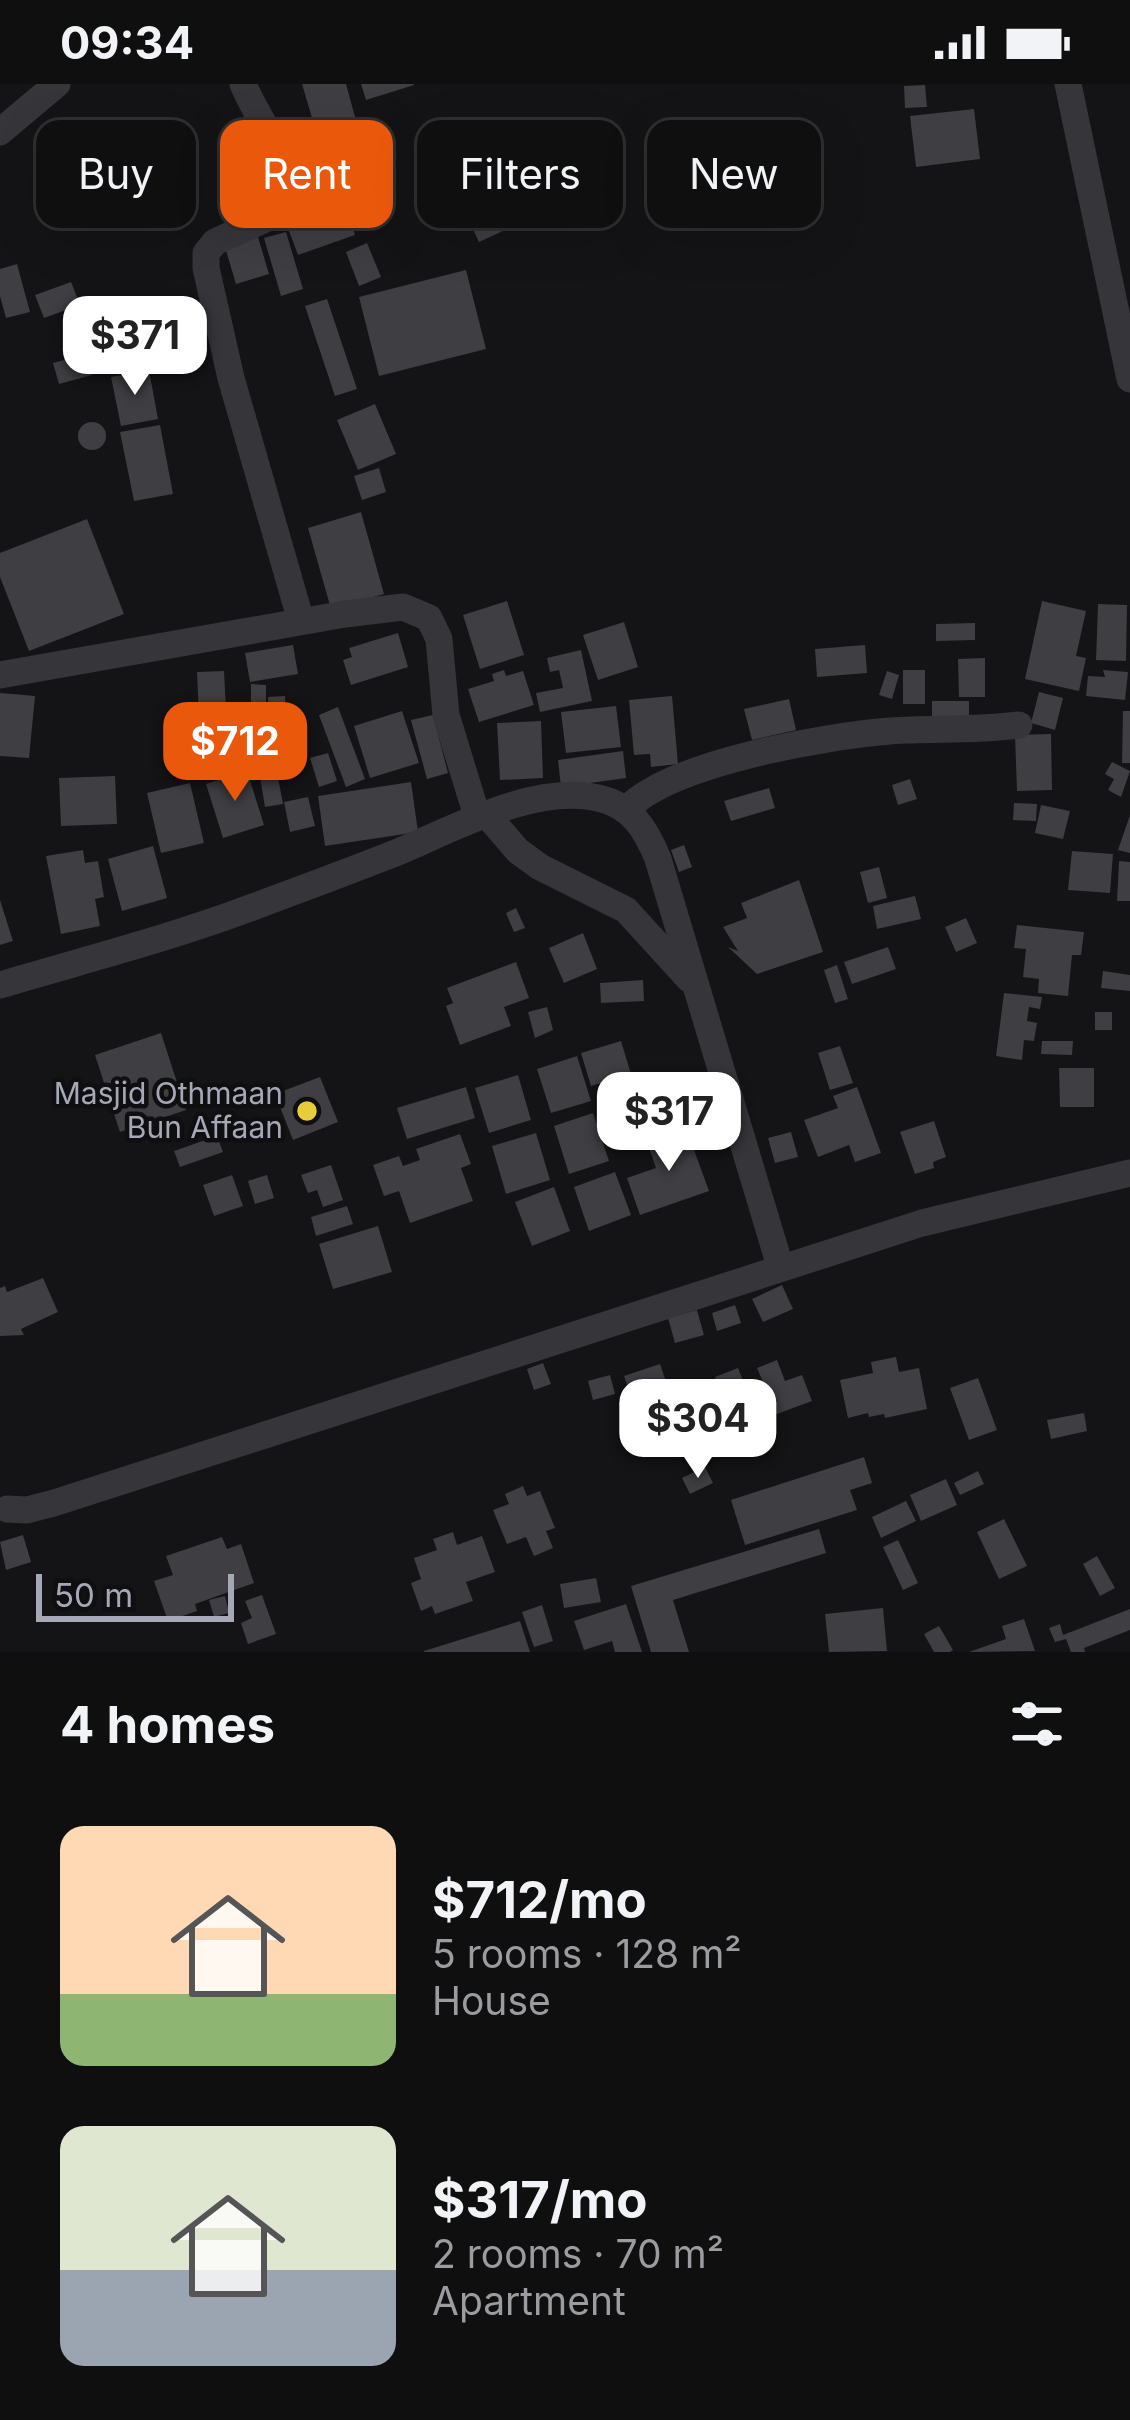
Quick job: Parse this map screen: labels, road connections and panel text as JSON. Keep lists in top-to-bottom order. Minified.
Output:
{"places":["Masjid Othmaan Bun Affaan"],"scale_bar":"50 m","page":{"status":"09:34","chip":["Buy","Rent","Filters","New"],"price":["$371","$712","$317","$304"],"scale":"50 m","heading":"4 homes","list":[{"name":"$712/mo","note":"5 rooms · 128 m² · House"},{"name":"$317/mo","note":"2 rooms · 70 m² · Apartment"}]}}
